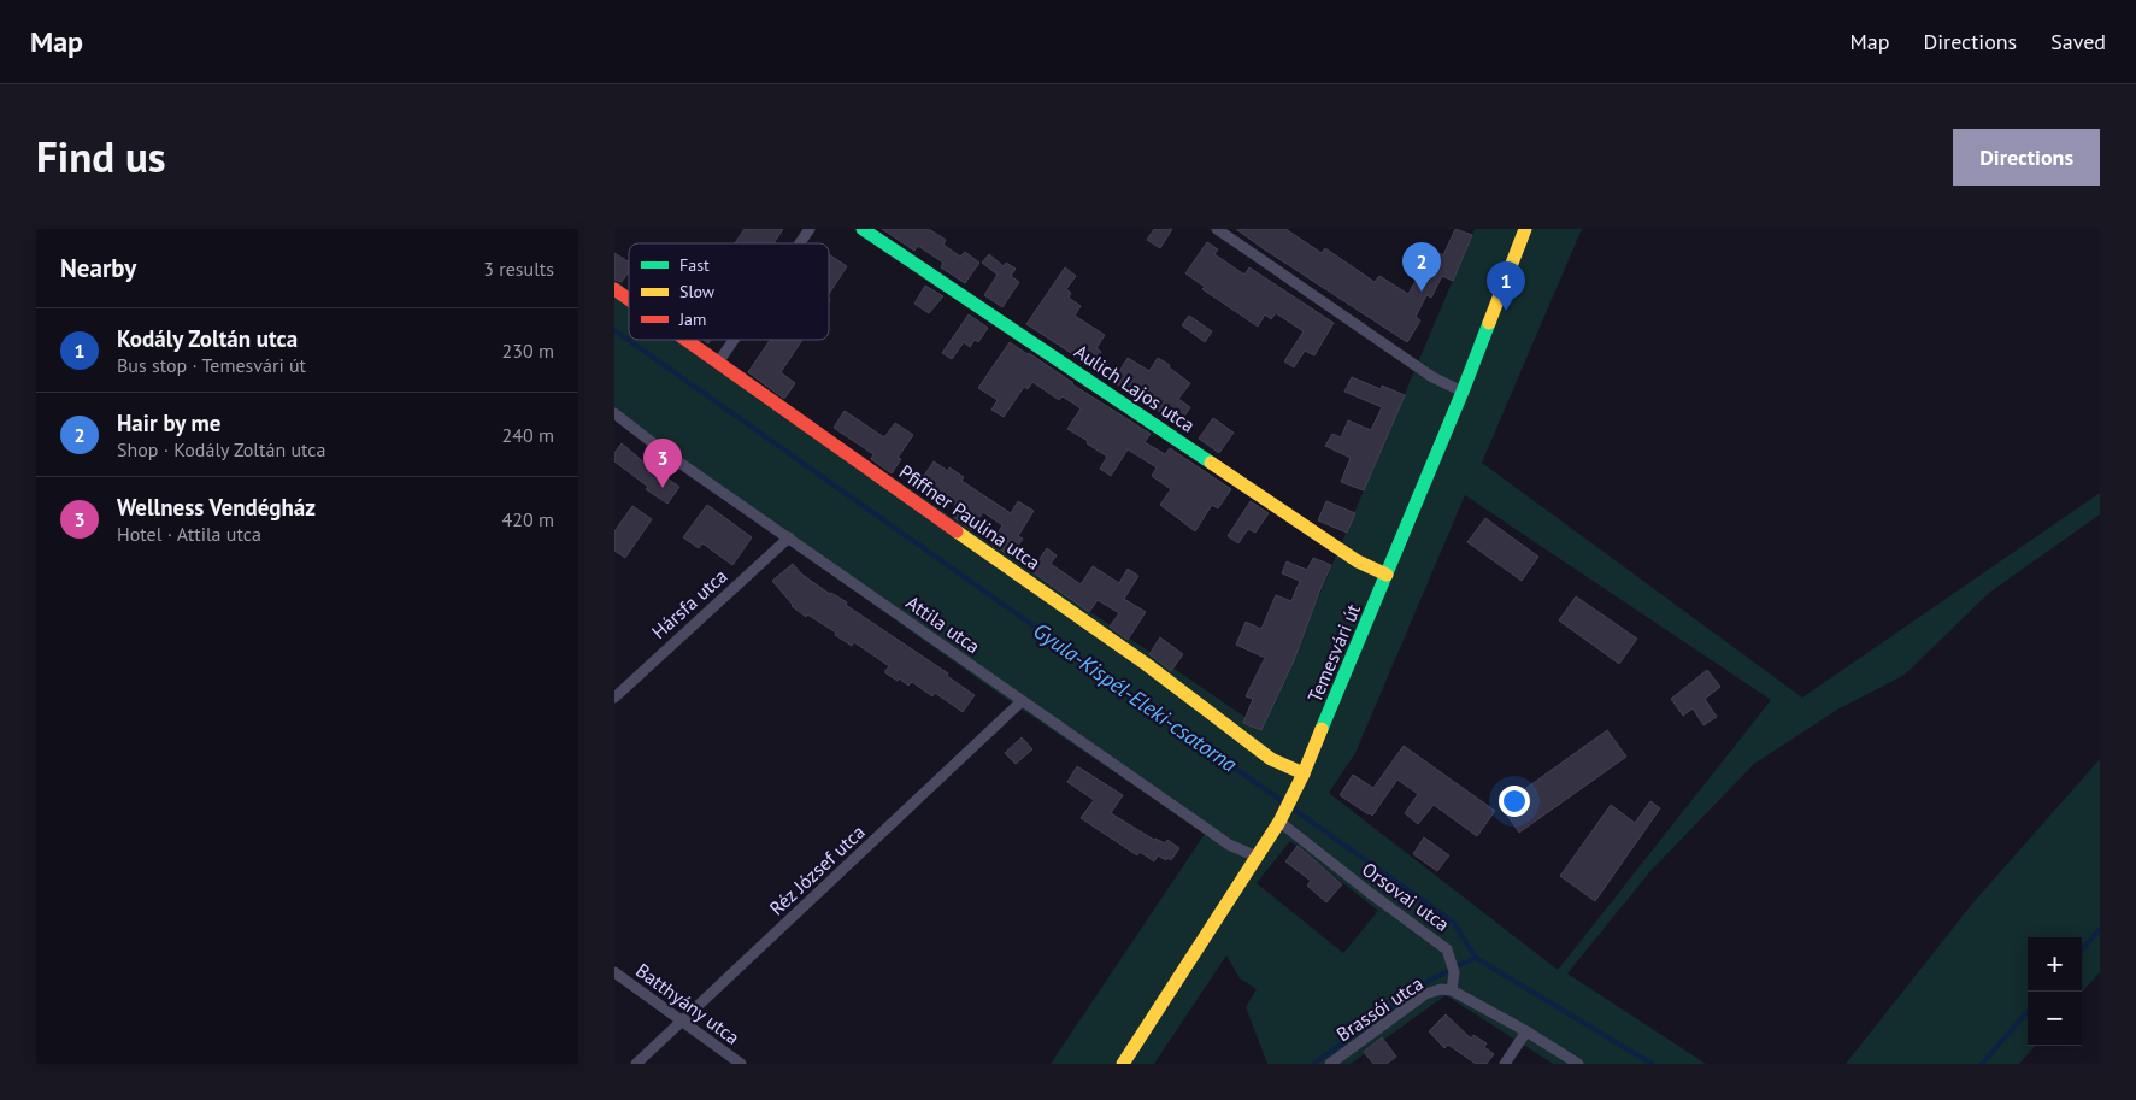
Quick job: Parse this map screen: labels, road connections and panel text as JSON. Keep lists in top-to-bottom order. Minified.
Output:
{"streets":{"street":["Aulich Lajos utca","Pfiffner Paulina utca","Hársfa utca","Attila utca","Temesvári út","Réz József utca","Orsovai utca","Batthyány utca","Brassói utca"]},"crossings":[["Aulich Lajos utca","Temesvári út"],["Pfiffner Paulina utca","Temesvári út"],["Hársfa utca","Attila utca"],["Attila utca","Temesvári út"],["Attila utca","Réz József utca"],["Temesvári út","Orsovai utca"],["Réz József utca","Batthyány utca"],["Orsovai utca","Brassói utca"]],"water":["Gyula-Kispél-Eleki-csatorna"],"legend":["Fast","Slow","Jam"],"page":{"header":"Map","nav":["Map","Directions","Saved"],"title":"Find us","buttons":"Directions","heading":["Nearby","3 results"],"pins":["2","1","3"],"list":[{"mark":"1","name":"Kodály Zoltán utca","note":"Bus stop · Temesvári út","value":"230 m"},{"mark":"2","name":"Hair by me","note":"Shop · Kodály Zoltán utca","value":"240 m"},{"mark":"3","name":"Wellness Vendégház","note":"Hotel · Attila utca","value":"420 m"}],"map_buttons":["+","−"]}}
